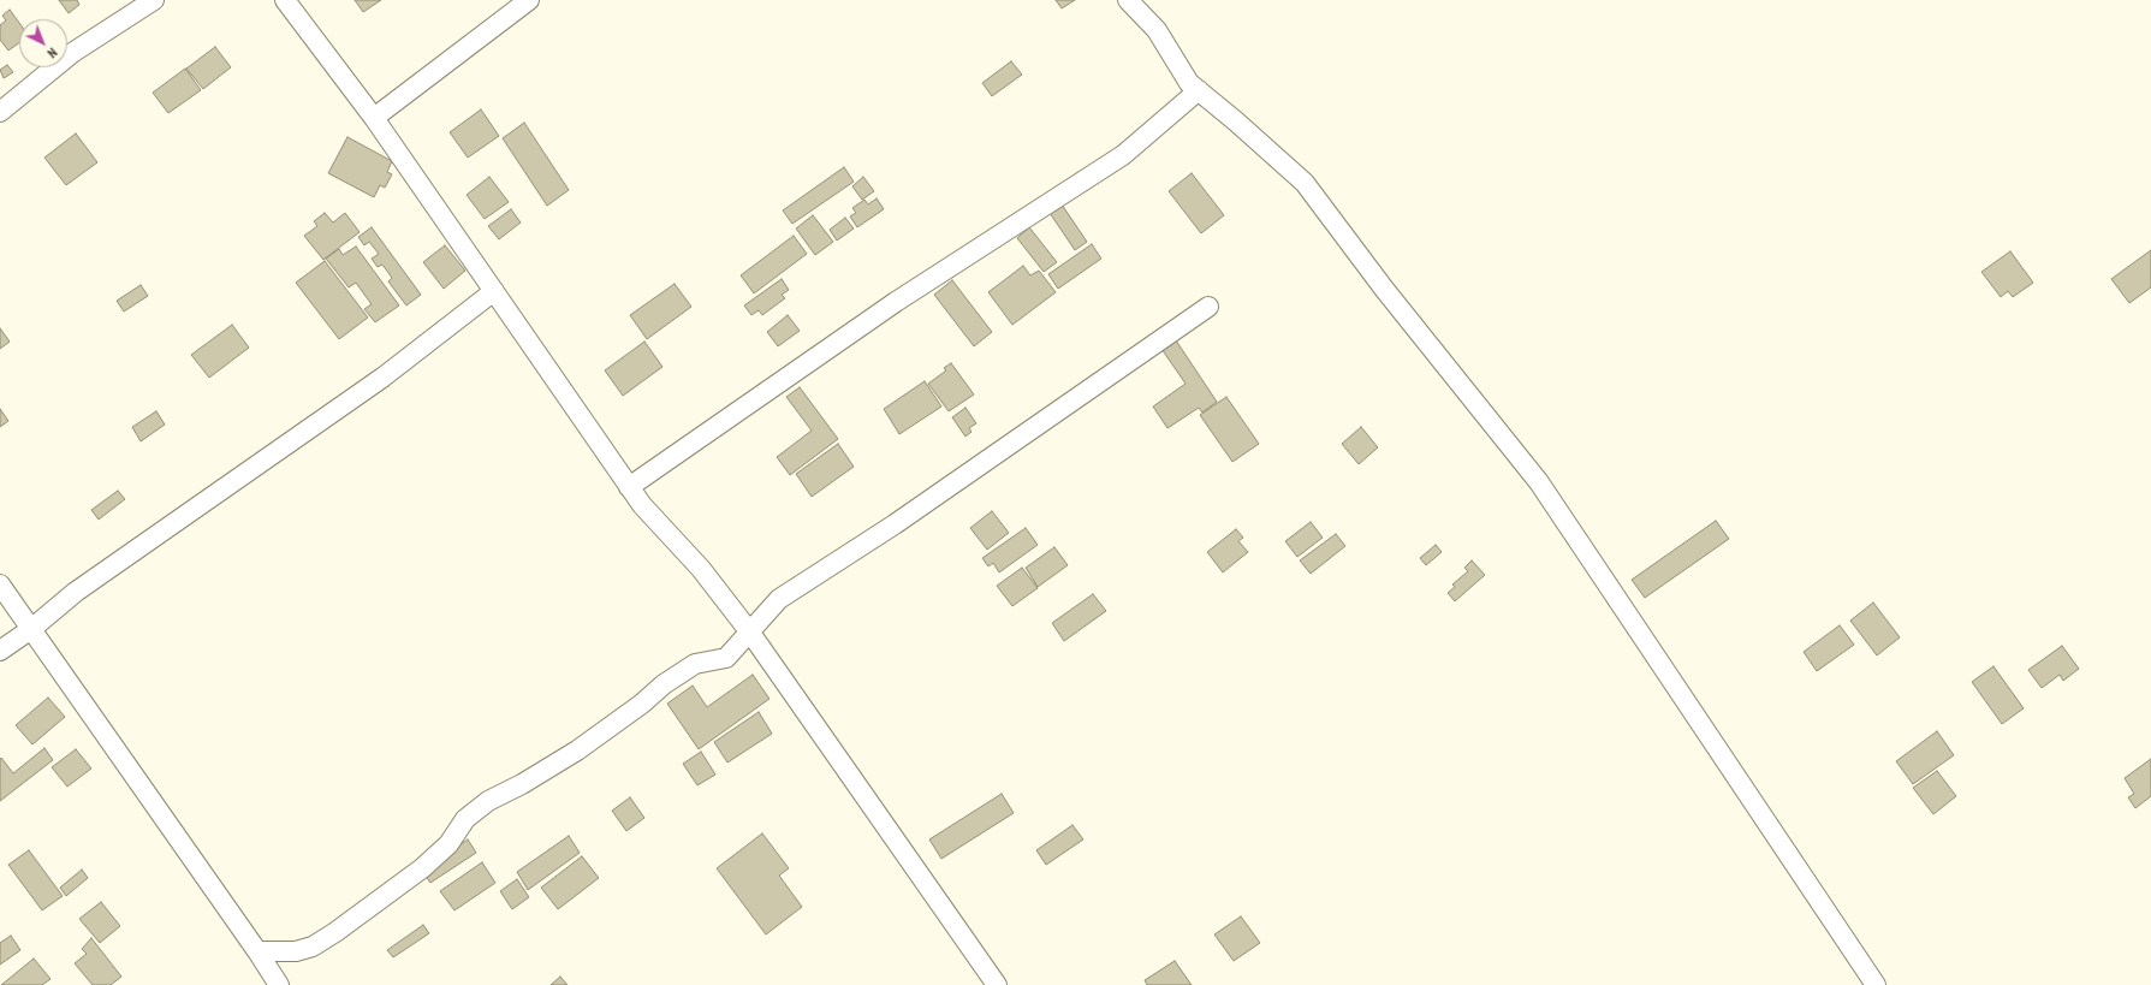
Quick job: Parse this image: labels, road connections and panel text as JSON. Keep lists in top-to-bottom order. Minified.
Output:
{"north":"bottom right"}
